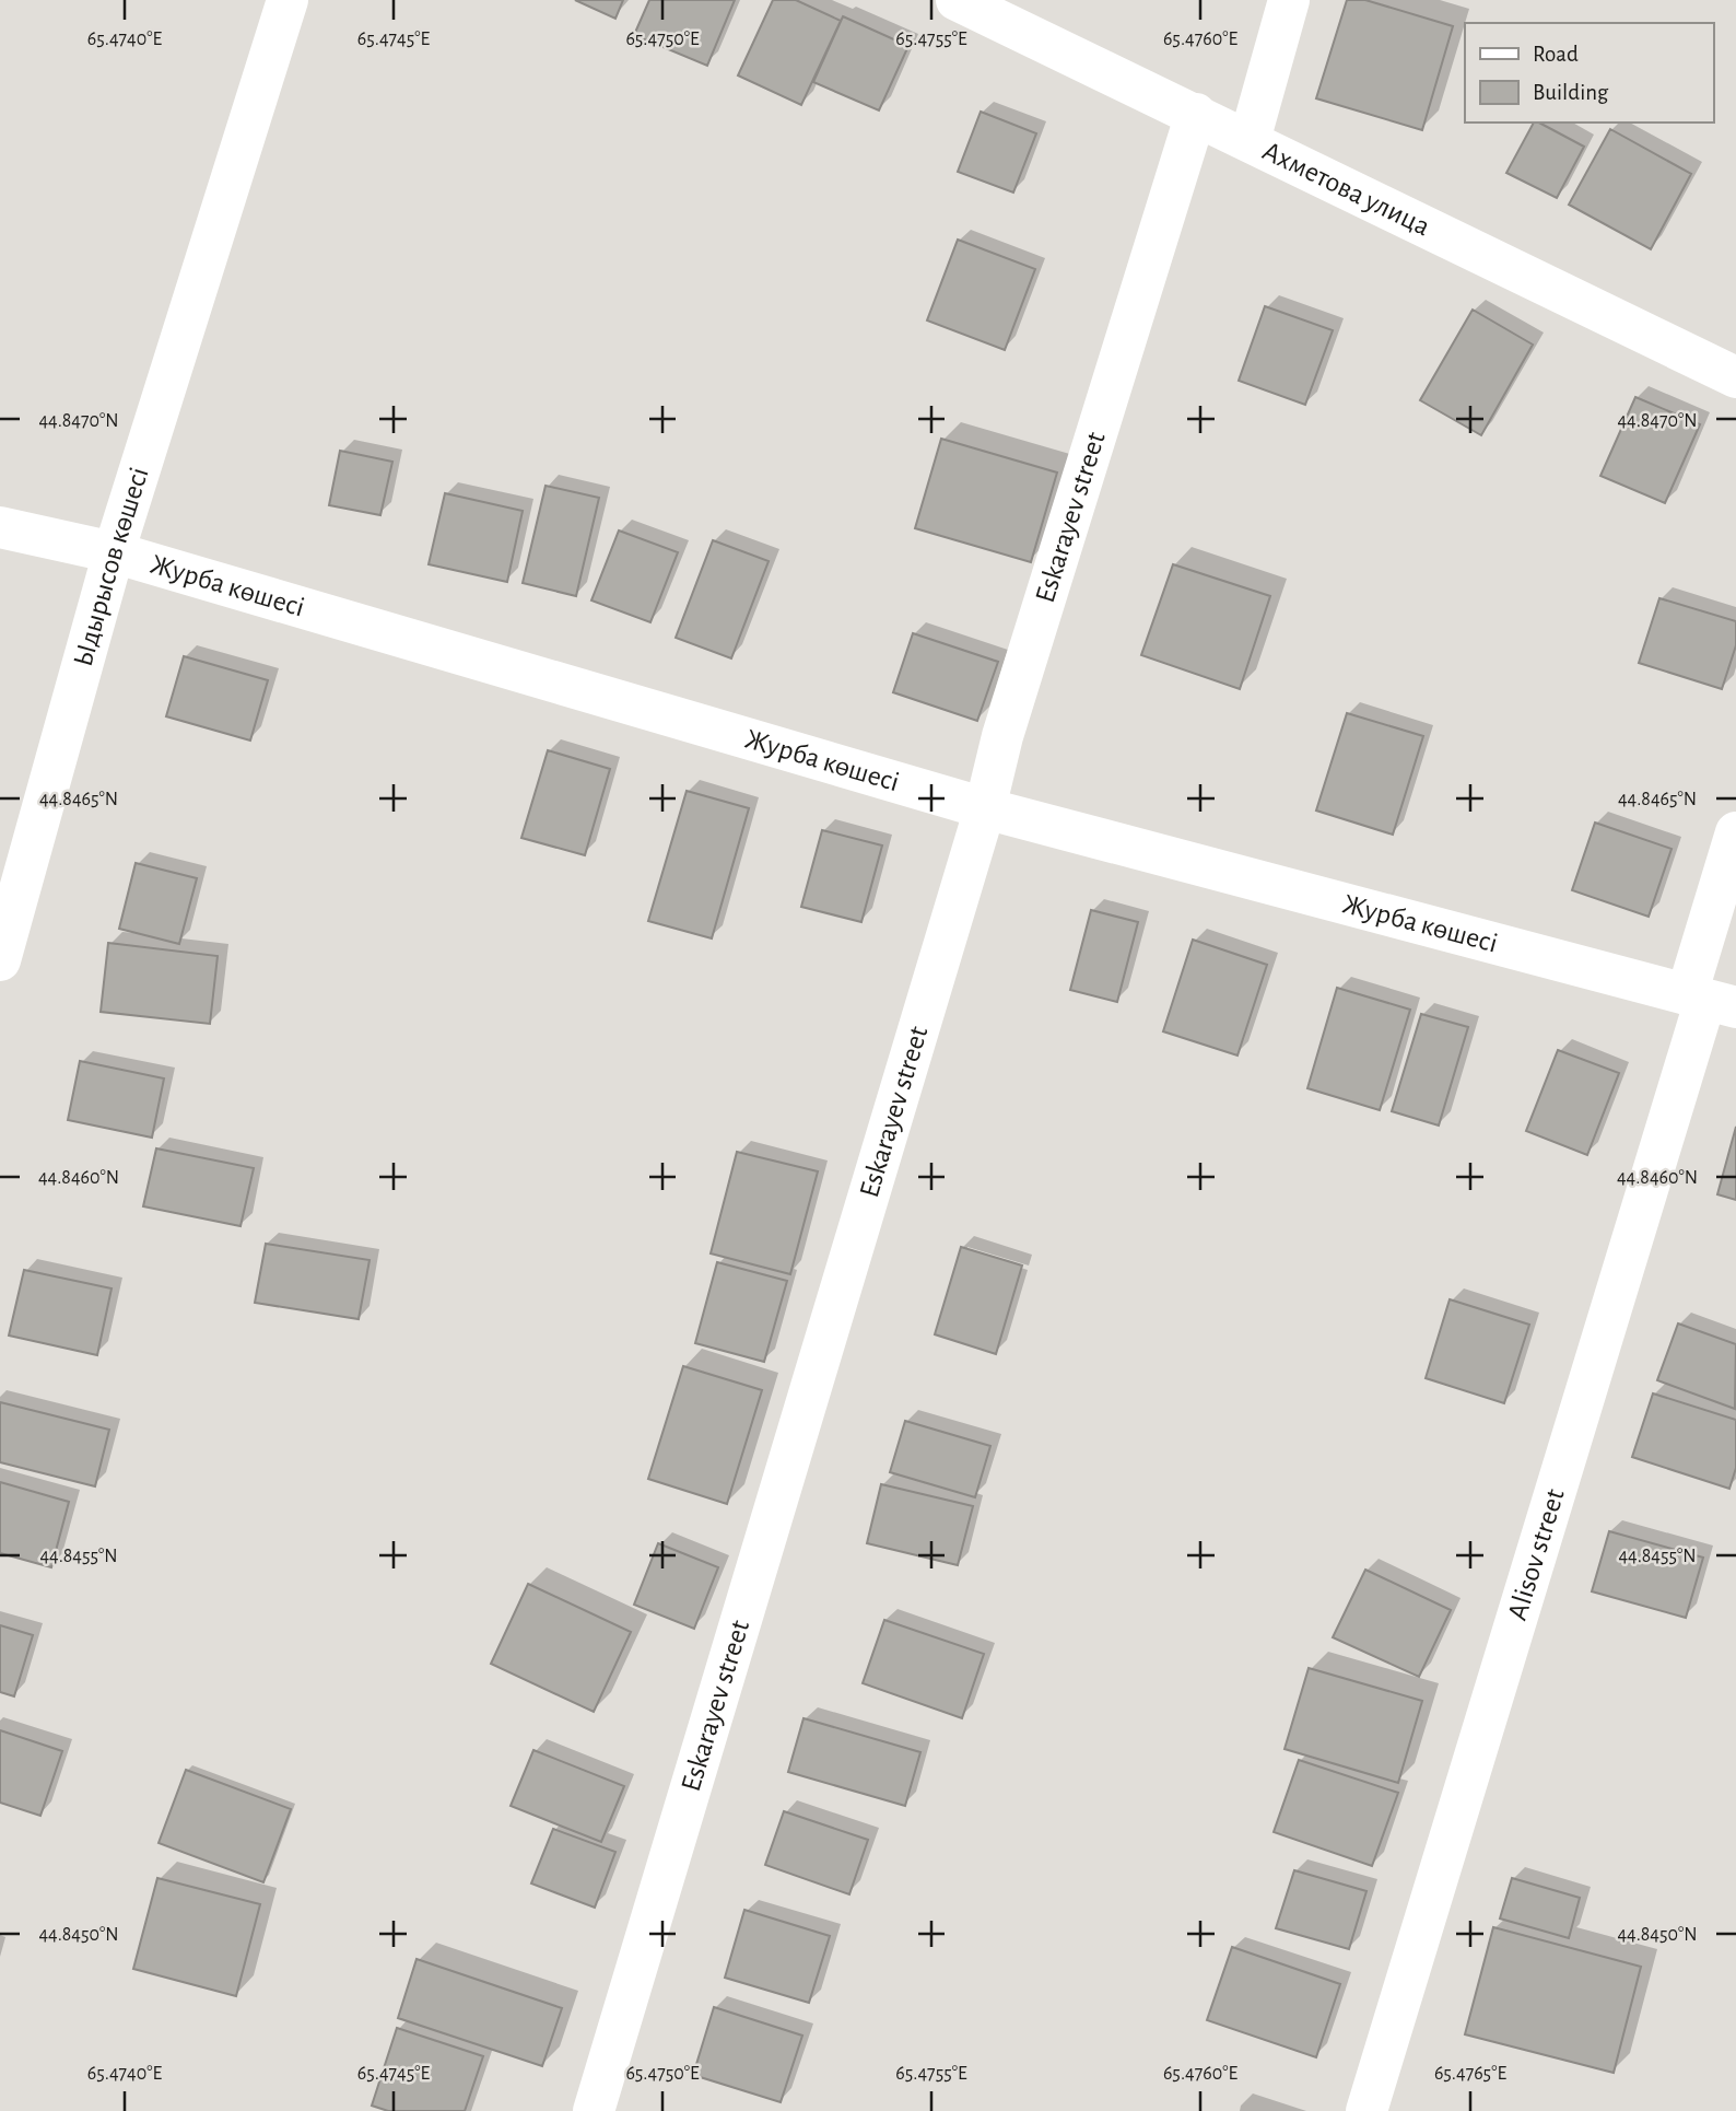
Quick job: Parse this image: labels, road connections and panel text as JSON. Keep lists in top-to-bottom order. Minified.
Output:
{"streets":{"street":["Ахметова улица","Eskarayev street","Ыдырысов көшесі","Журба көшесі","Alisov street"]},"crossings":[["Ахметова улица","Eskarayev street"],["Eskarayev street","Журба көшесі"],["Ыдырысов көшесі","Журба көшесі"],["Журба көшесі","Alisov street"]],"legend":["Road","Building"],"coordinates":["65.4740°E","65.4745°E","65.4750°E","65.4755°E","65.4760°E","44.8470°N","44.8465°N","44.8460°N","44.8455°N","44.8450°N","65.4765°E"]}
